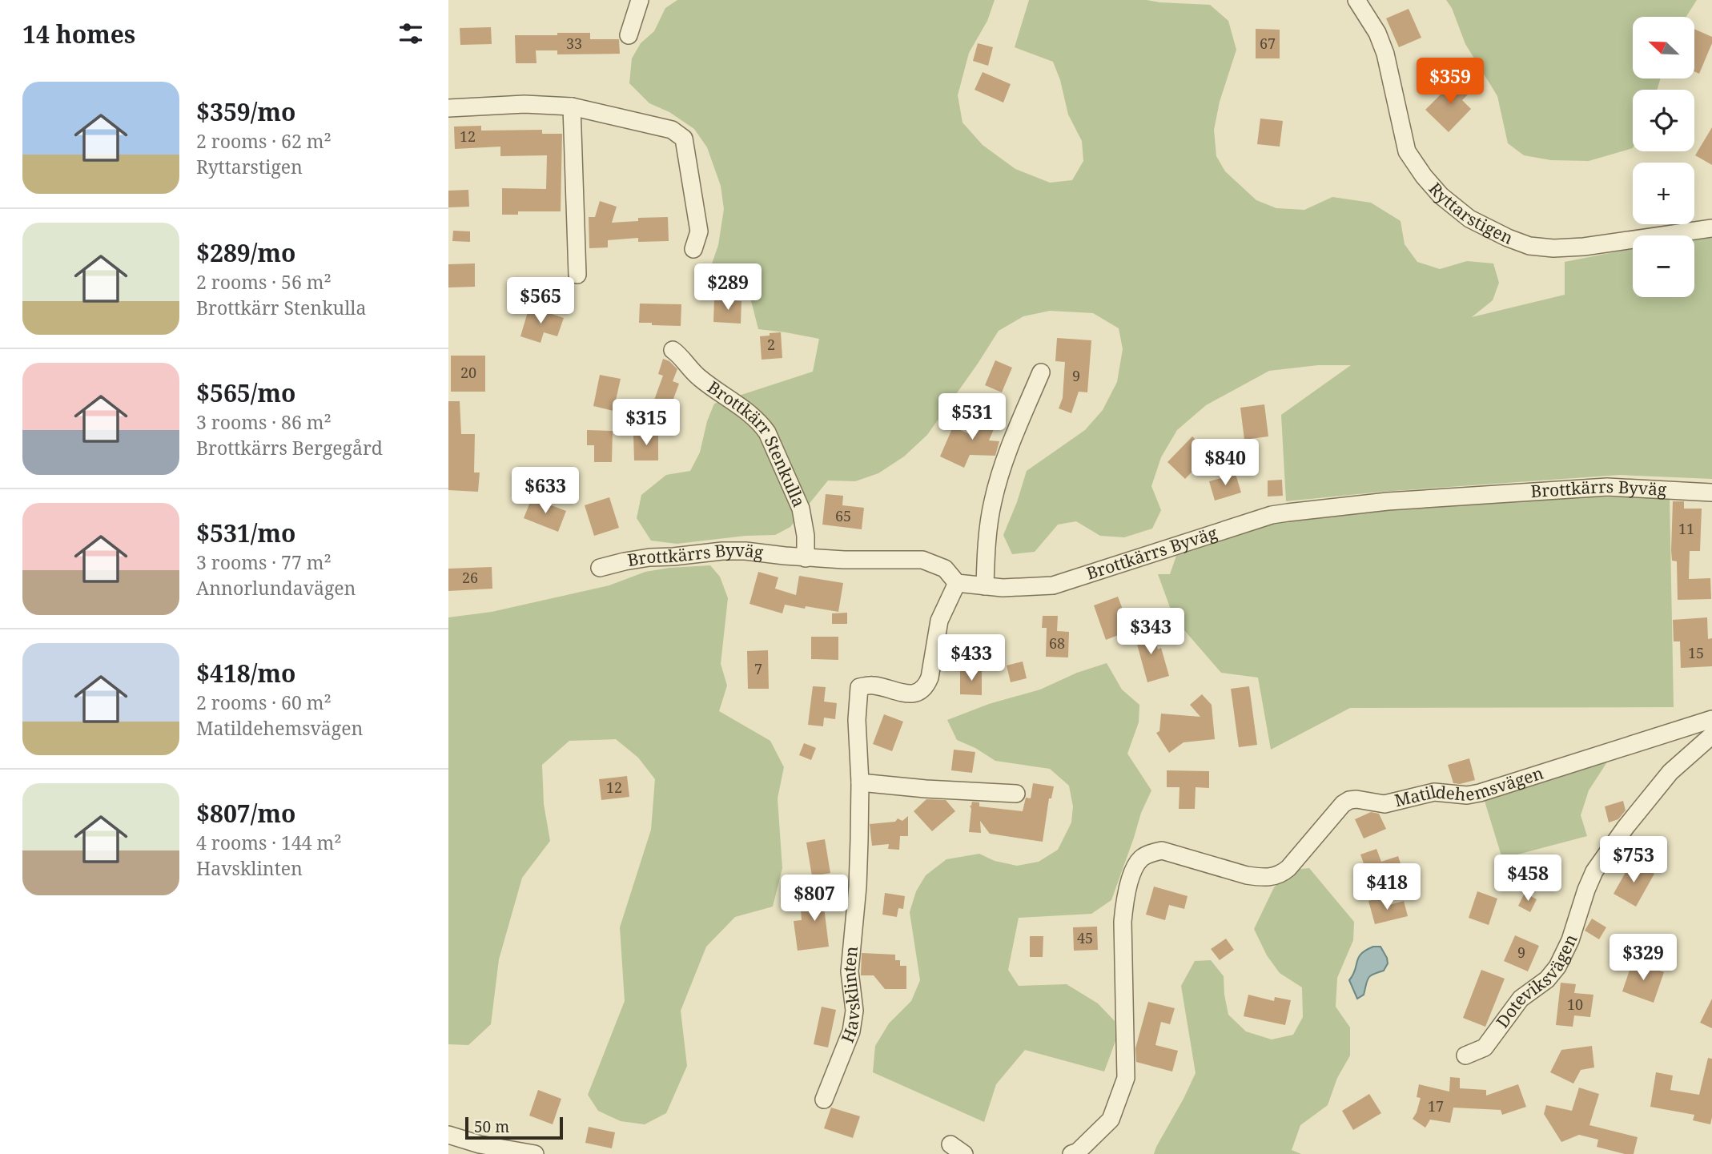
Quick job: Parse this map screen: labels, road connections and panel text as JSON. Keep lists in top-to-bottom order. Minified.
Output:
{"streets":{"street":["Ryttarstigen","Brottkärr Stenkulla","Brottkärrs Byväg","Matildehemsvägen","Doteviksvägen","Havsklinten"]},"crossings":[["Brottkärr Stenkulla","Brottkärrs Byväg"],["Brottkärrs Byväg","Havsklinten"]],"house_numbers":["33","67","12","2","20","9","65","11","26","68","15","7","12","45","9","10","17"],"scale_bar":"50 m","north":"top left","page":{"heading":"14 homes","map_buttons":["+","−"],"price":["$359","$289","$565","$531","$315","$840","$633","$343","$433","$753","$458","$418","$807","$329"],"list":[{"name":"$359/mo","note":"2 rooms · 62 m² · Ryttarstigen"},{"name":"$289/mo","note":"2 rooms · 56 m² · Brottkärr Stenkulla"},{"name":"$565/mo","note":"3 rooms · 86 m² · Brottkärrs Bergegård"},{"name":"$531/mo","note":"3 rooms · 77 m² · Annorlundavägen"},{"name":"$418/mo","note":"2 rooms · 60 m² · Matildehemsvägen"},{"name":"$807/mo","note":"4 rooms · 144 m² · Havsklinten"}],"scale":"50 m"}}
